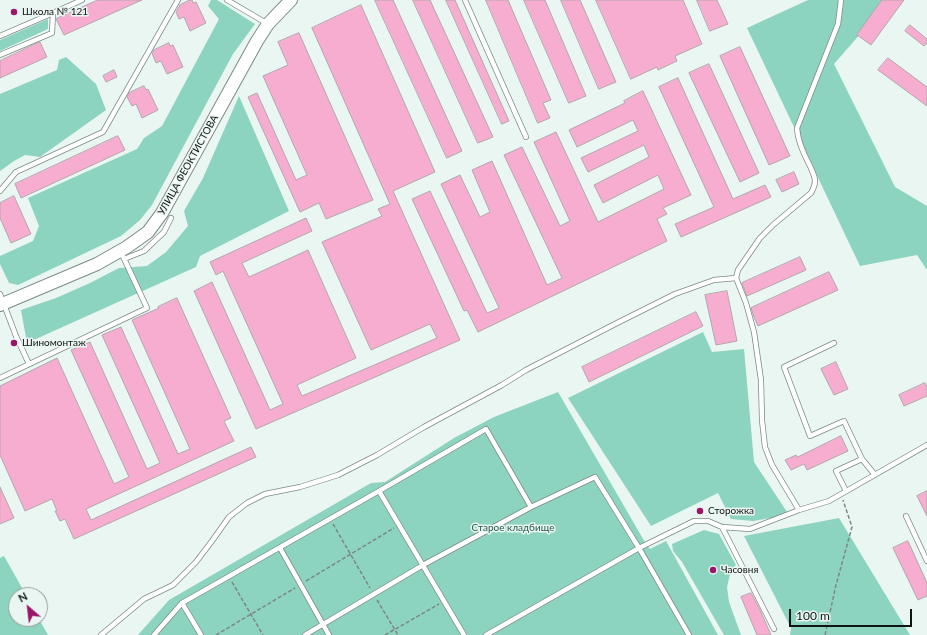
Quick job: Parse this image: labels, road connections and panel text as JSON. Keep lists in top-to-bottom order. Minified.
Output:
{"streets":{"street":["УЛИЦА ФЕОКТИСТОВА"]},"parks":["Старое кладбище"],"places":["Школа № 121","Шиномонтаж","Сторожка","Часовня"],"scale_bar":"100 m","north":"top left"}
